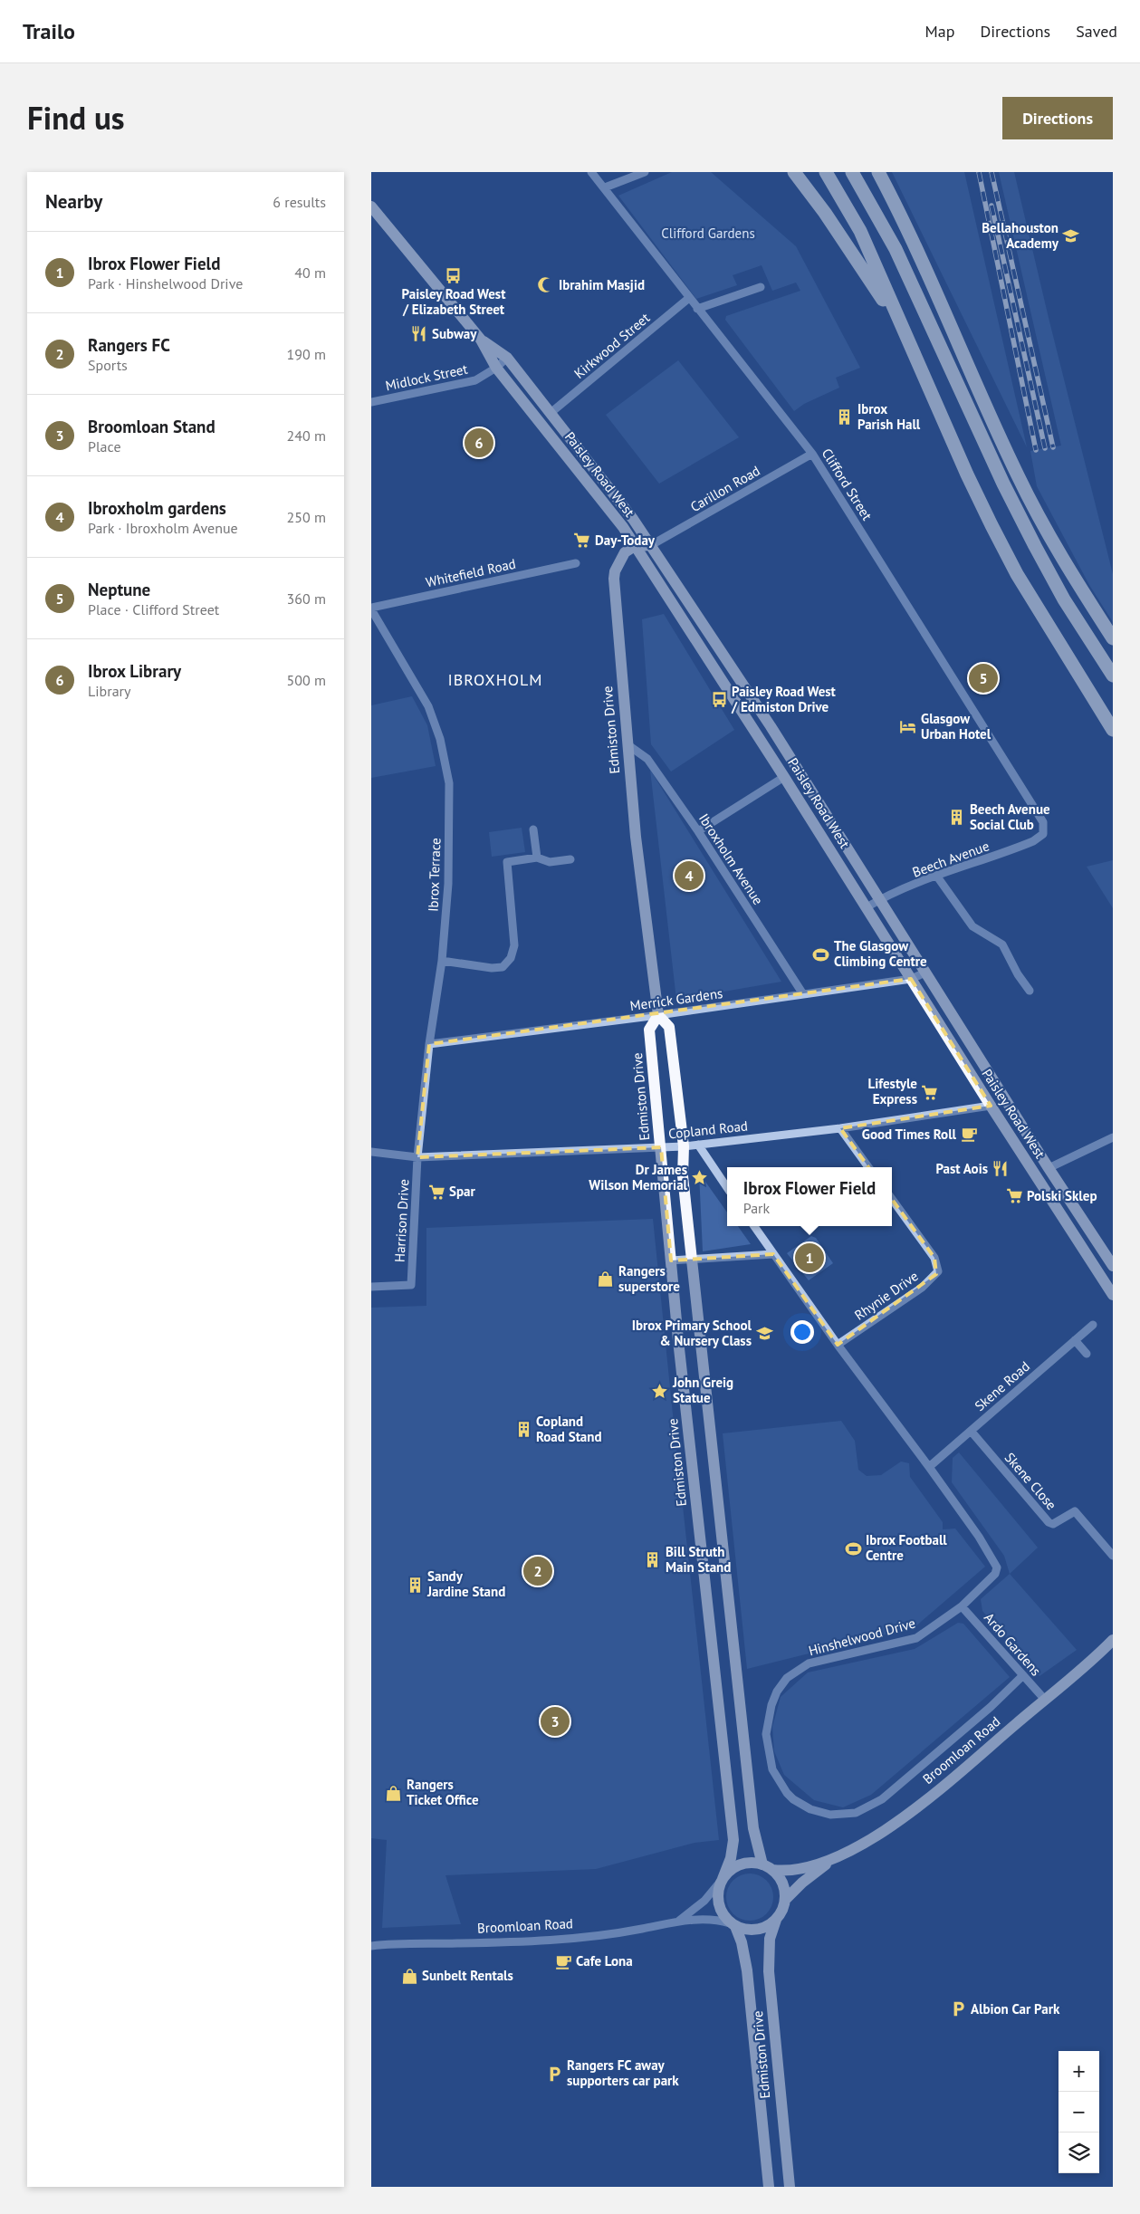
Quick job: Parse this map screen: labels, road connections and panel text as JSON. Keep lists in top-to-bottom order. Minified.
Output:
{"streets":{"main road":["Paisley Road West","Edmiston Drive","Broomloan Road"],"street":["Kirkwood Street","Midlock Street","Clifford Street","Carillon Road","Whitefield Road","Ibroxholm Avenue","Beech Avenue","Ibrox Terrace","Merrick Gardens","Copland Road","Harrison Drive","Rhynie Drive","Skene Road","Skene Close","Hinshelwood Drive","Ardo Gardens"]},"crossings":[["Kirkwood Street","Paisley Road West"],["Kirkwood Street","Clifford Street"],["Midlock Street","Paisley Road West"],["Paisley Road West","Carillon Road"],["Paisley Road West","Edmiston Drive"],["Paisley Road West","Beech Avenue"],["Paisley Road West","Merrick Gardens"],["Paisley Road West","Copland Road"],["Clifford Street","Carillon Road"],["Clifford Street","Beech Avenue"],["Whitefield Road","Ibrox Terrace"],["Edmiston Drive","Ibroxholm Avenue"],["Edmiston Drive","Merrick Gardens"],["Edmiston Drive","Copland Road"],["Edmiston Drive","Broomloan Road"],["Ibroxholm Avenue","Merrick Gardens"],["Ibrox Terrace","Merrick Gardens"],["Ibrox Terrace","Copland Road"],["Ibrox Terrace","Harrison Drive"],["Copland Road","Harrison Drive"],["Rhynie Drive","Hinshelwood Drive"],["Skene Road","Skene Close"],["Skene Road","Hinshelwood Drive"],["Hinshelwood Drive","Ardo Gardens"],["Ardo Gardens","Broomloan Road"]],"districts":["IBROXHOLM"],"parks":["Clifford Gardens"],"places":{"school or university":["Bellahouston Academy","Ibrox Primary School & Nursery Class"],"bus stop":["Paisley Road West / Elizabeth Street","Paisley Road West / Edmiston Drive"],"mosque":["Ibrahim Masjid"],"restaurant":["Subway","Past Aois"],"building":["Ibrox Parish Hall","Beech Avenue Social Club","Copland Road Stand","Bill Struth Main Stand","Sandy Jardine Stand"],"supermarket":["Day-Today","Lifestyle Express","Spar","Polski Sklep"],"hotel":["Glasgow Urban Hotel"],"sports":["The Glasgow Climbing Centre","Ibrox Football Centre"],"cafe":["Good Times Roll","Cafe Lona"],"place":["Dr James Wilson Memorial","John Greig Statue"],"shop":["Rangers superstore","Rangers Ticket Office","Sunbelt Rentals"],"parking":["Albion Car Park","Rangers FC away supporters car park"]},"page":{"header":"Trailo","nav":["Map","Directions","Saved"],"title":"Find us","buttons":"Directions","heading":["Nearby","6 results"],"list":[{"mark":"1","name":"Ibrox Flower Field","note":"Park · Hinshelwood Drive","value":"40 m"},{"mark":"2","name":"Rangers FC","note":"Sports","value":"190 m"},{"mark":"3","name":"Broomloan Stand","note":"Place","value":"240 m"},{"mark":"4","name":"Ibroxholm gardens","note":"Park · Ibroxholm Avenue","value":"250 m"},{"mark":"5","name":"Neptune","note":"Place · Clifford Street","value":"360 m"},{"mark":"6","name":"Ibrox Library","note":"Library","value":"500 m"}],"pins":["6","5","4","1","2","3"],"popup":["Ibrox Flower Field","Park"],"map_buttons":["+","−"]}}
